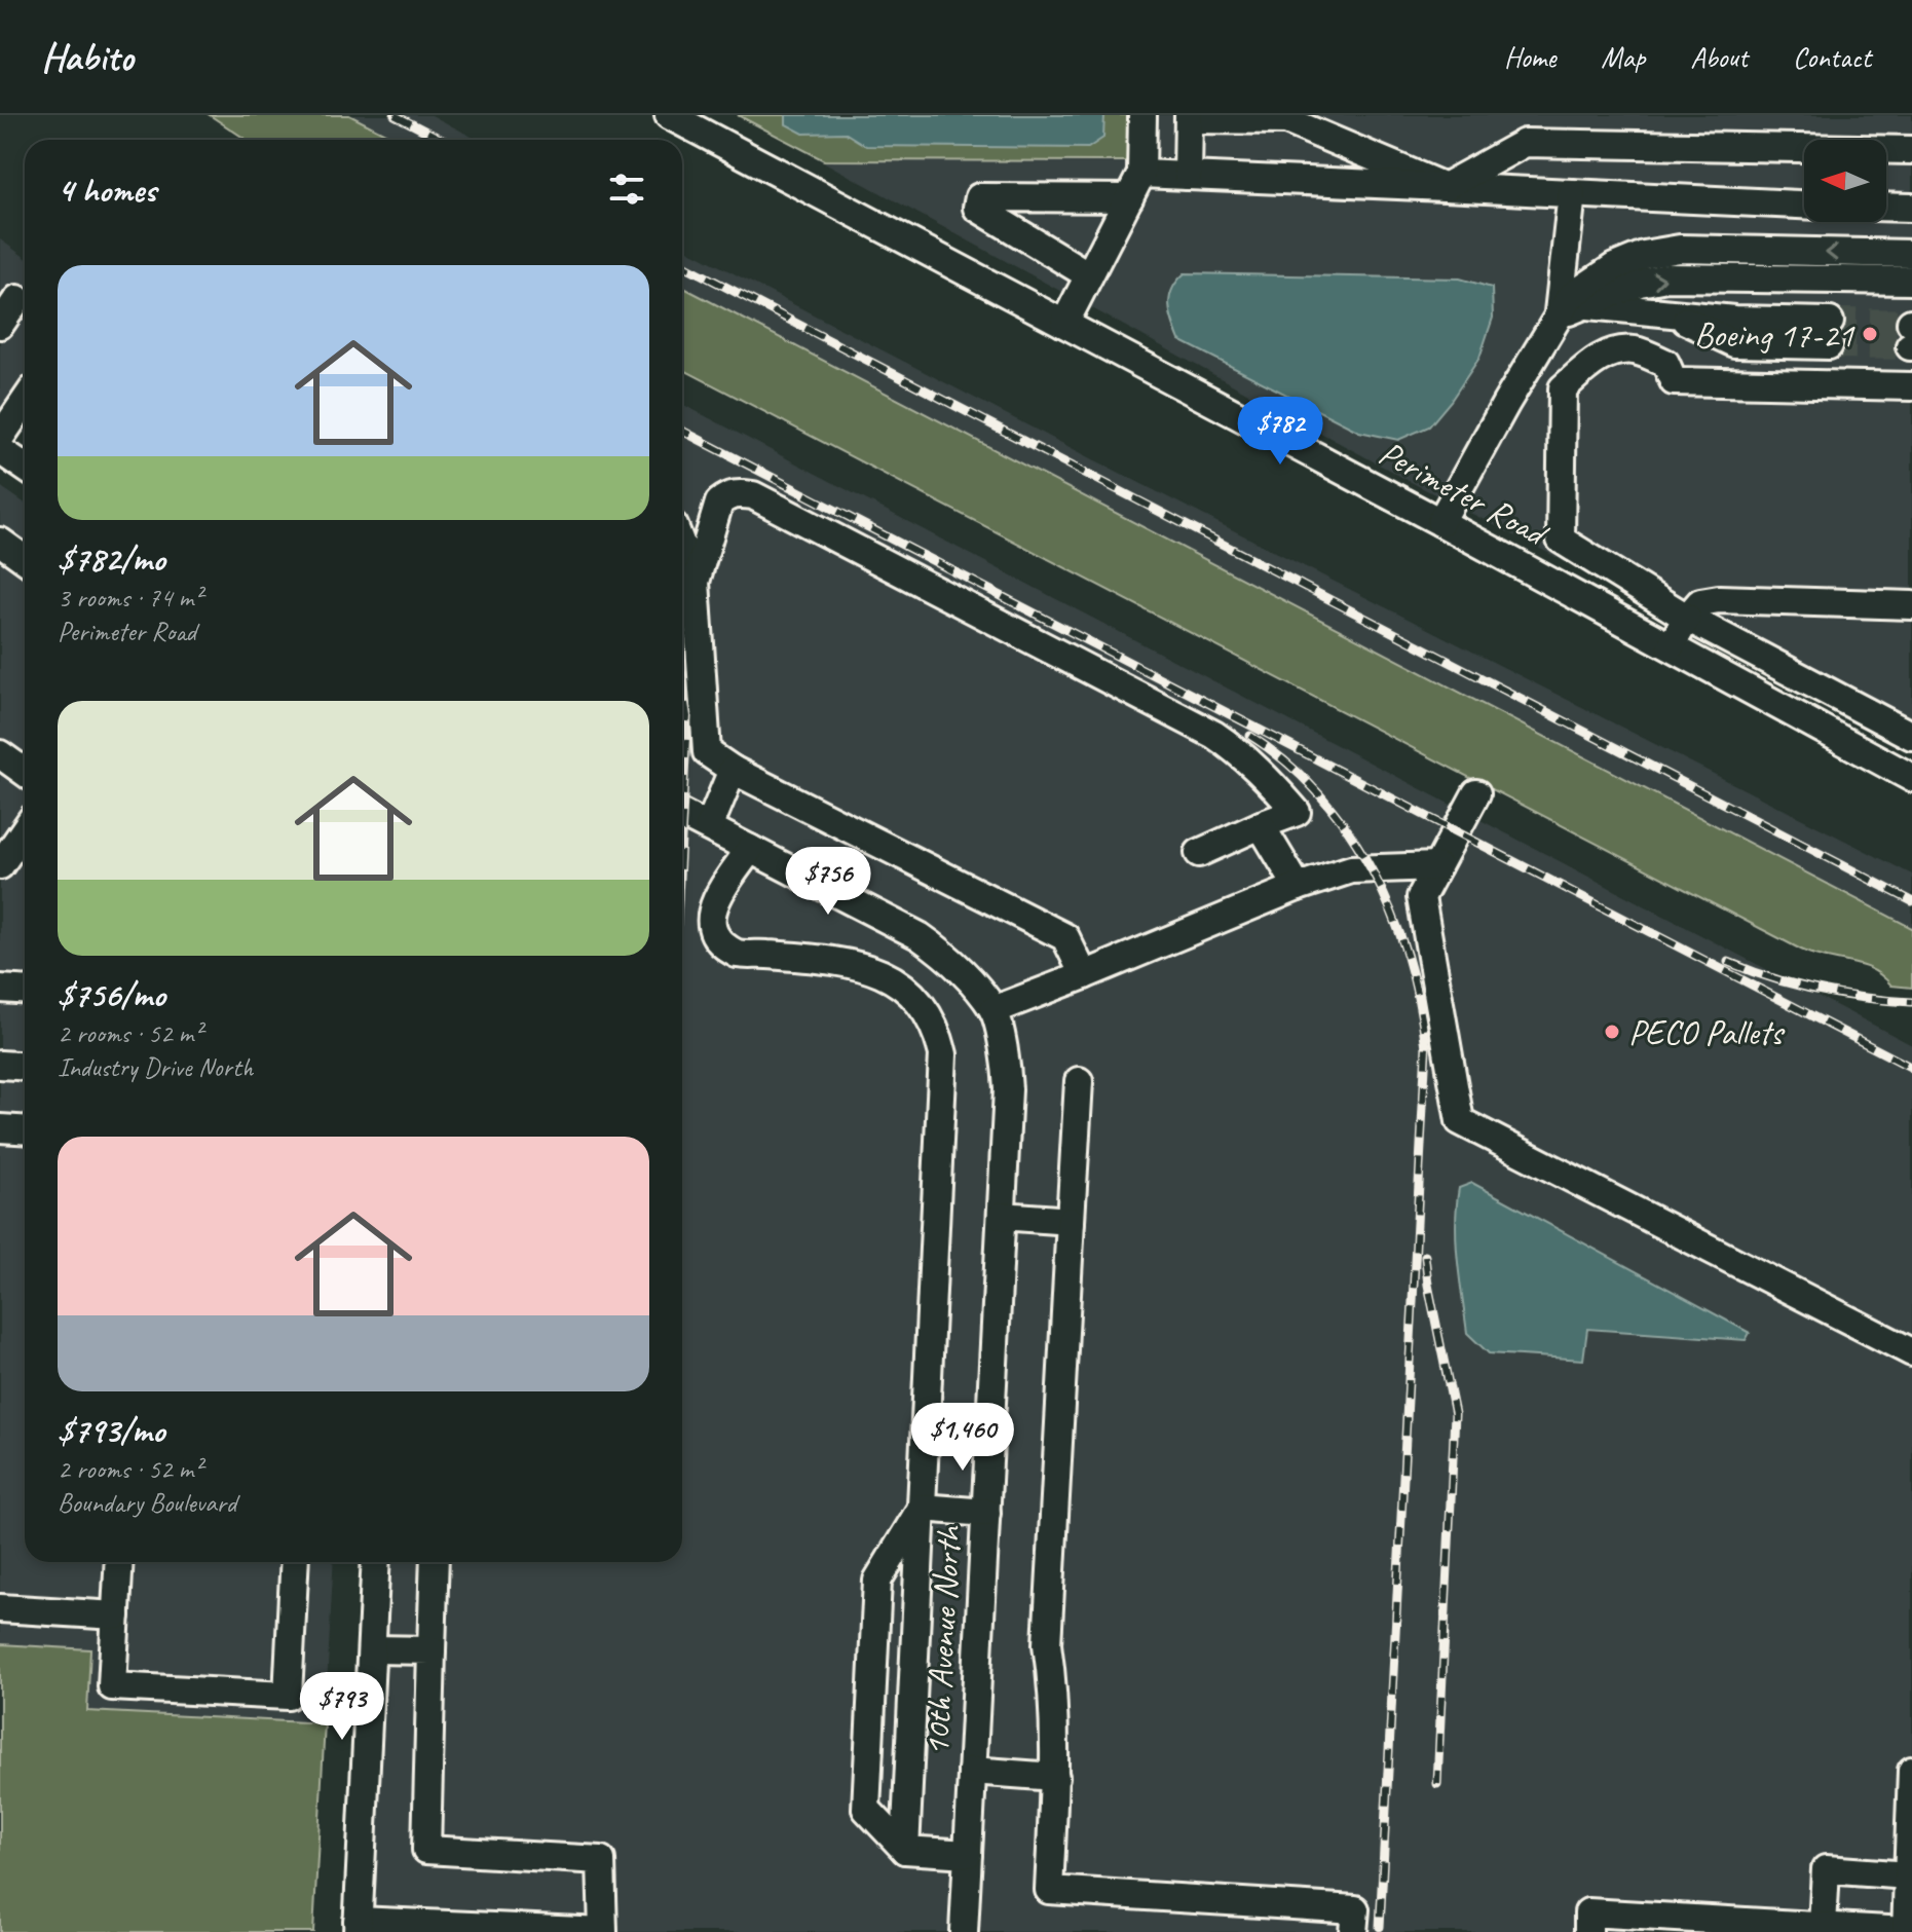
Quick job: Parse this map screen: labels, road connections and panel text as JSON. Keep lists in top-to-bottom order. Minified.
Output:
{"streets":{"street":["Perimeter Road","10th Avenue North"]},"places":["Boeing 17-21","PECO Pallets"],"north":"left","page":{"header":"Habito","nav":["Home","Map","About","Contact"],"heading":"4 homes","list":[{"name":"$782/mo","note":"3 rooms · 74 m² · Perimeter Road"},{"name":"$756/mo","note":"2 rooms · 52 m² · Industry Drive North"},{"name":"$793/mo","note":"2 rooms · 52 m² · Boundary Boulevard"}],"price":["$782","$756","$1,460","$793"]}}
